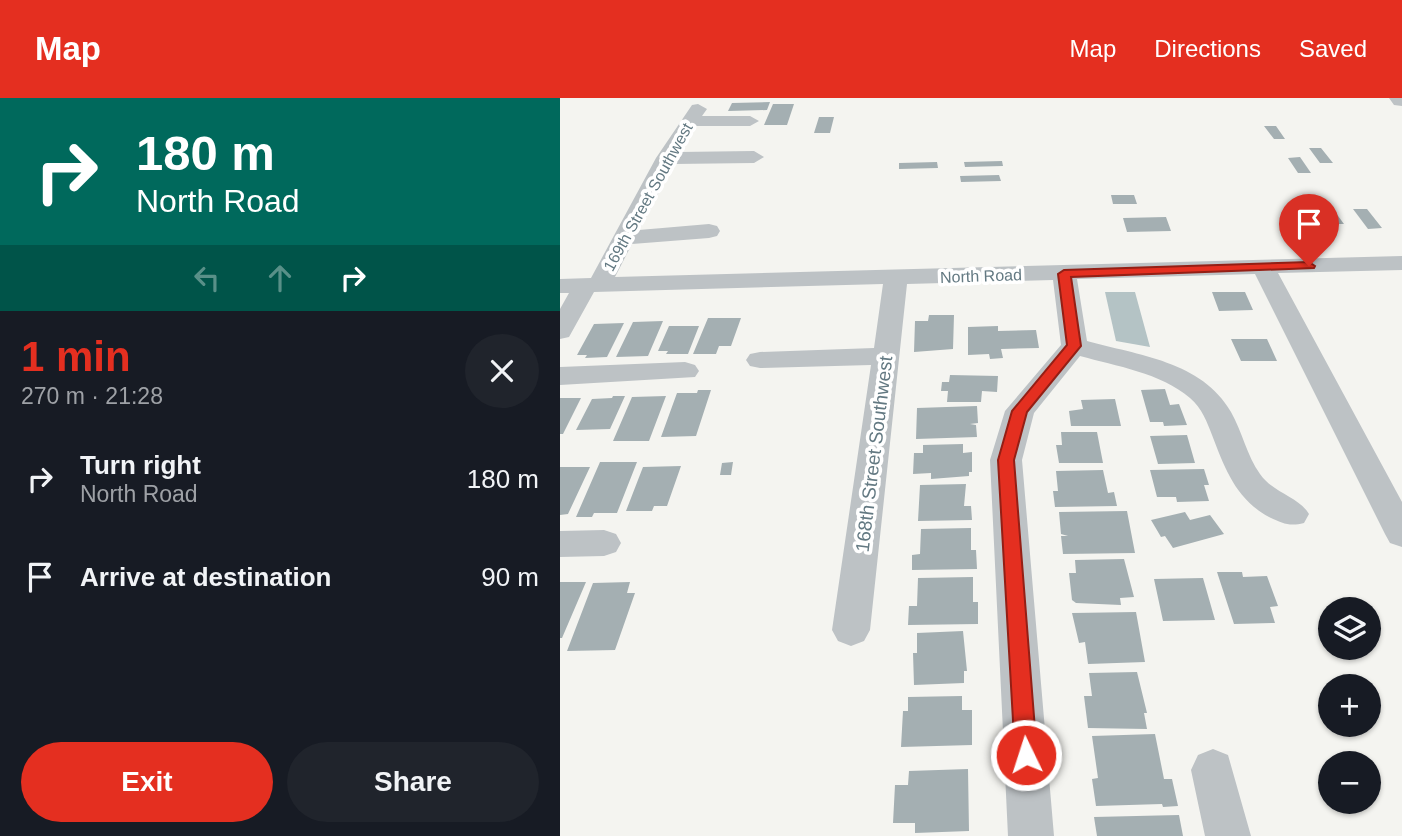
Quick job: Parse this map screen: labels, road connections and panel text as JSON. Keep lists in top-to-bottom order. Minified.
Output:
{"streets":{"street":["169th Street Southwest","North Road","168th Street Southwest"]},"crossings":[["169th Street Southwest","North Road"],["North Road","168th Street Southwest"]],"page":{"header":"Map","nav":["Map","Directions","Saved"],"turn":["180 m","North Road"],"heading":["1 min","270 m · 21:28"],"list":[{"name":"Turn right","note":"North Road","value":"180 m"},{"name":"Arrive at destination","value":"90 m"}],"map_buttons":["+","−"],"buttons":["Exit","Share"]}}
